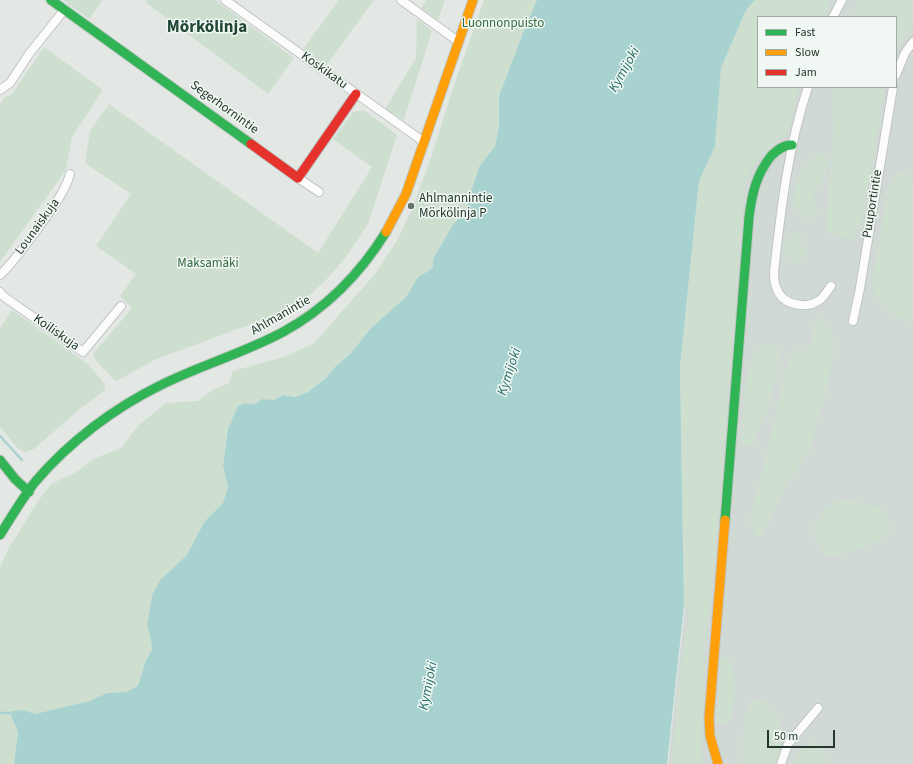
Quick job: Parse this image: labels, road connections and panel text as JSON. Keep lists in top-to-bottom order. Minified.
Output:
{"streets":{"street":["Koskikatu","Segerhornintie","Puuportintie","Lounaiskuja","Ahlmanintie","Koiliskuja"]},"crossings":[["Koskikatu","Ahlmanintie"]],"districts":["Mörkölinja"],"water":["Kymijoki"],"parks":["Luonnonpuisto","Maksamäki"],"places":["Ahlmannintie Mörkölinja P"],"legend":["Fast","Slow","Jam"],"scale_bar":"50 m"}
